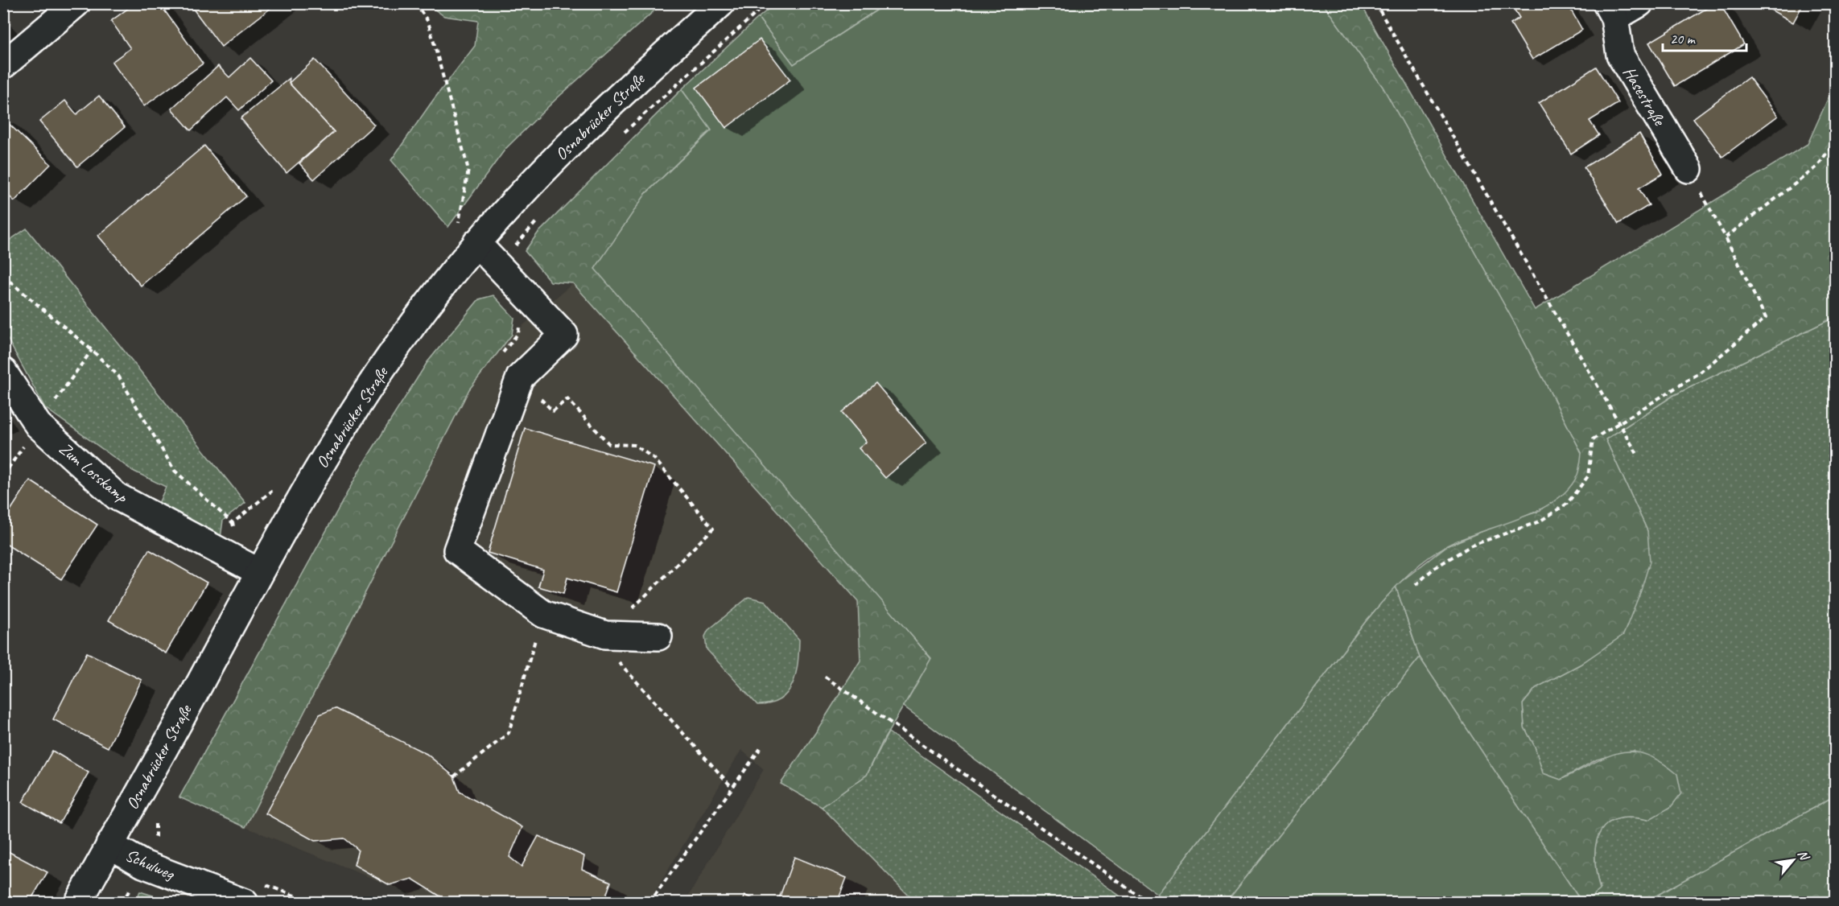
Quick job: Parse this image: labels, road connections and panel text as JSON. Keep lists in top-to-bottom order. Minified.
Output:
{"streets":{"street":["Hasestraße","Osnabrücker Straße","Zum Losskamp","Schulweg"]},"crossings":[["Osnabrücker Straße","Zum Losskamp"],["Osnabrücker Straße","Schulweg"]],"scale_bar":"20 m","north":"top right"}
